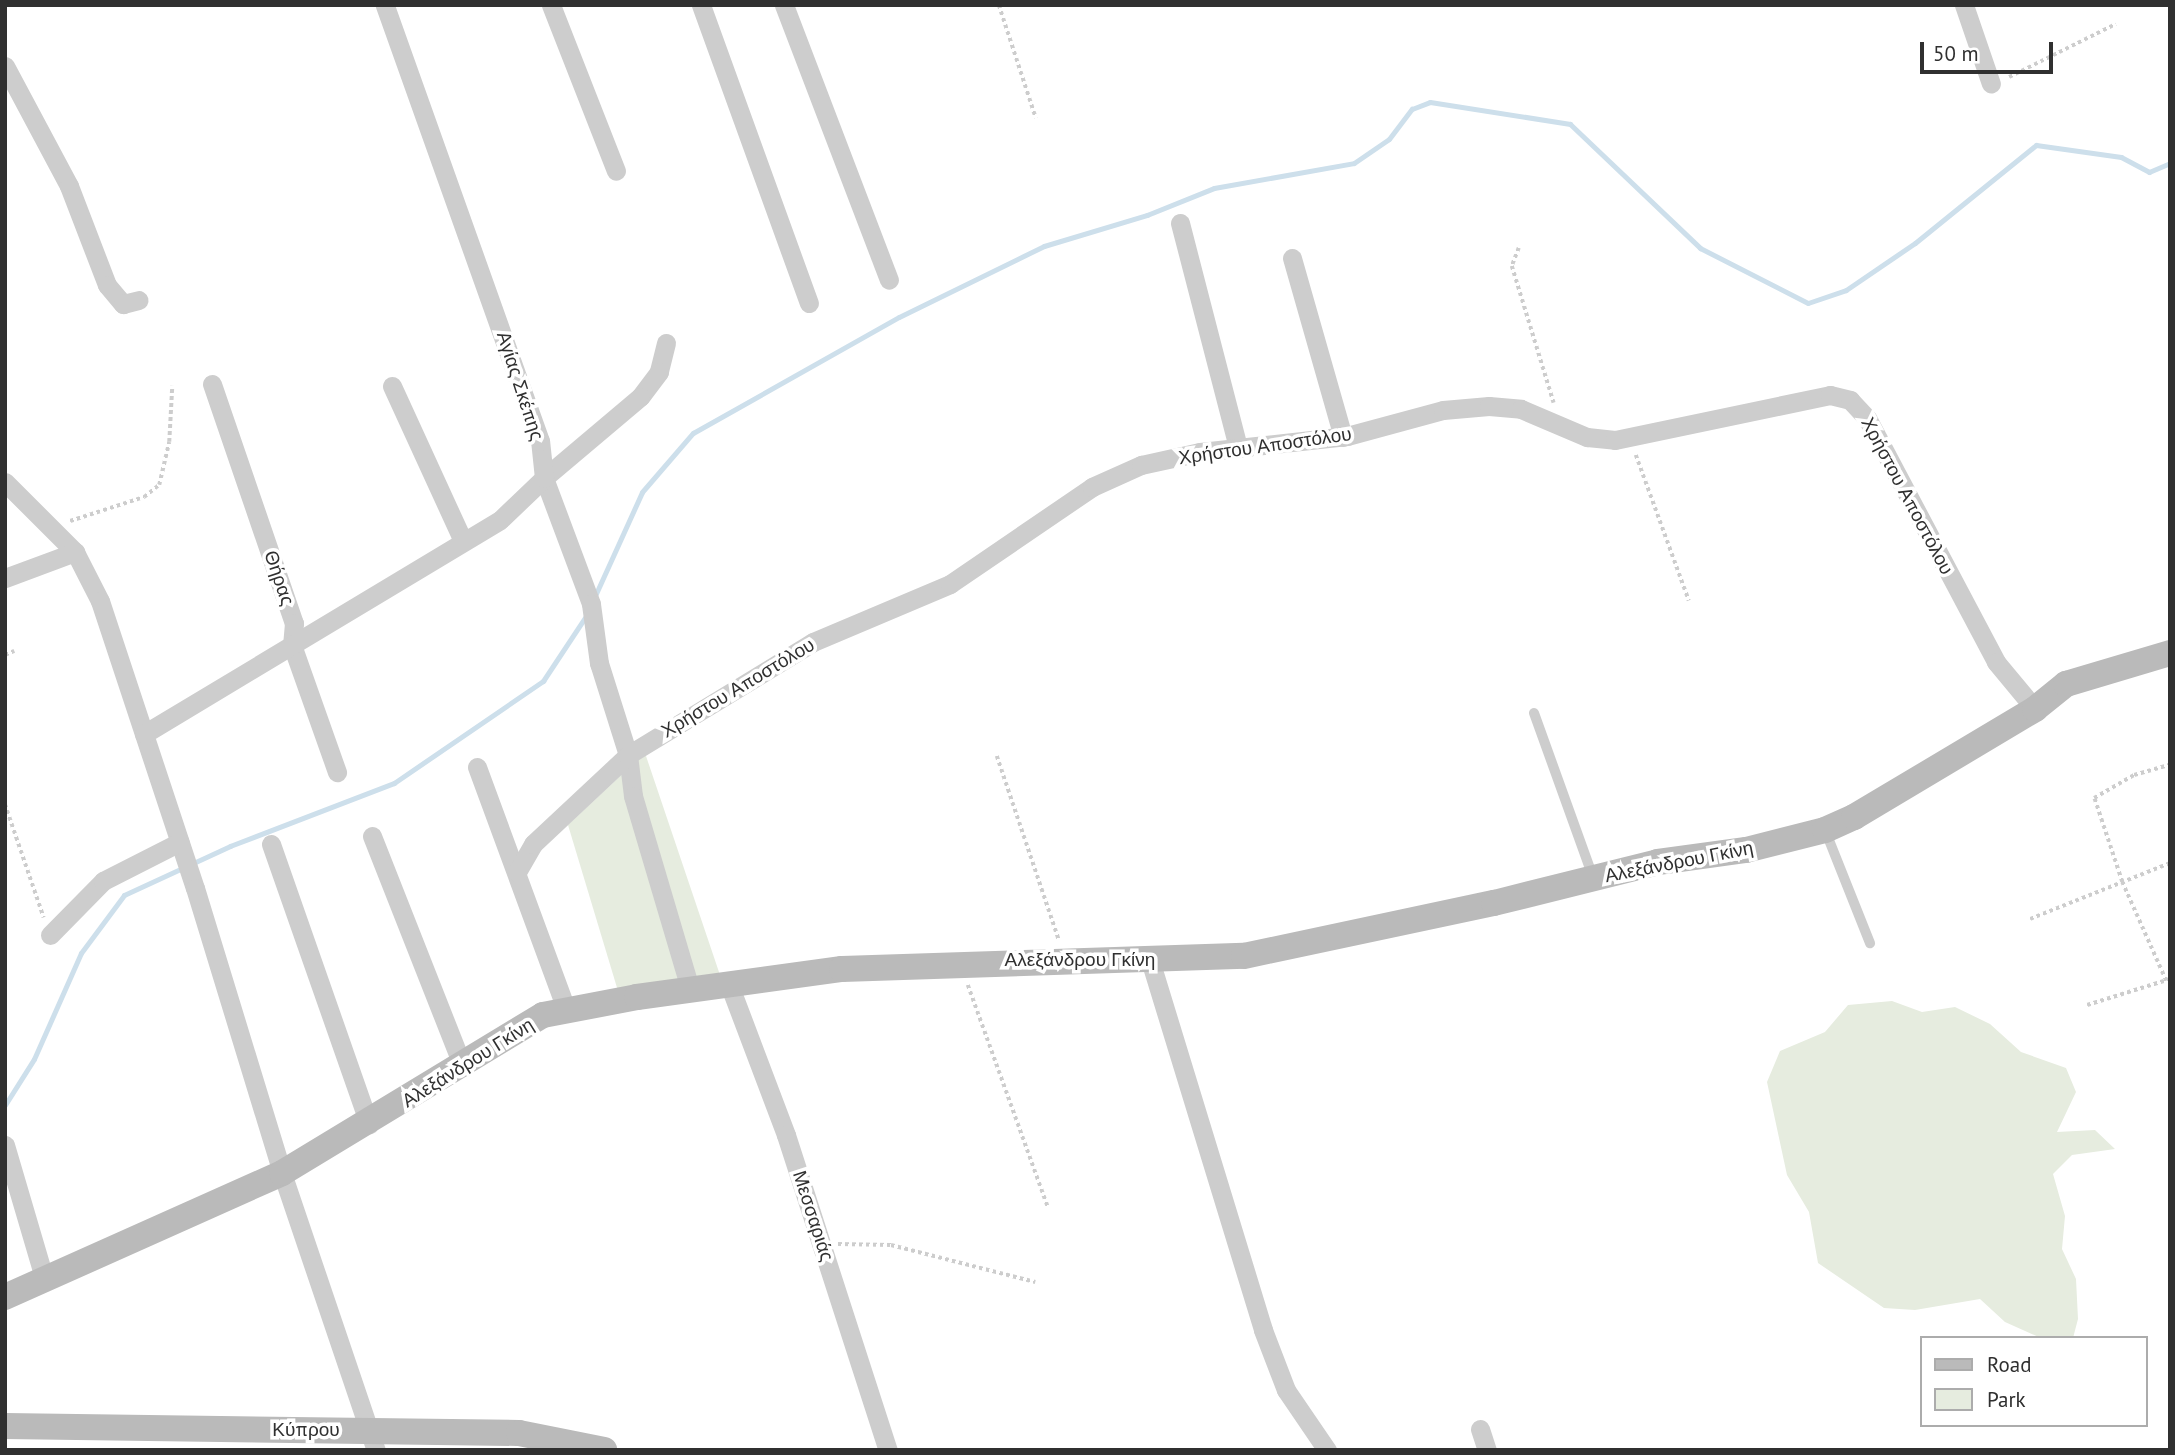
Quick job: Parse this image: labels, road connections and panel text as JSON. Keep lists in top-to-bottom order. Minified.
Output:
{"streets":{"street":["Αγίας Σκέπης","Χρήστου Αποστόλου","Θήρας","Αλεξάνδρου Γκίνη","Μεσσαριάς","Κύπρου"]},"crossings":[["Αγίας Σκέπης","Χρήστου Αποστόλου"],["Αγίας Σκέπης","Αλεξάνδρου Γκίνη"],["Χρήστου Αποστόλου","Αλεξάνδρου Γκίνη"],["Αλεξάνδρου Γκίνη","Μεσσαριάς"]],"legend":["Road","Park"],"scale_bar":"50 m"}
